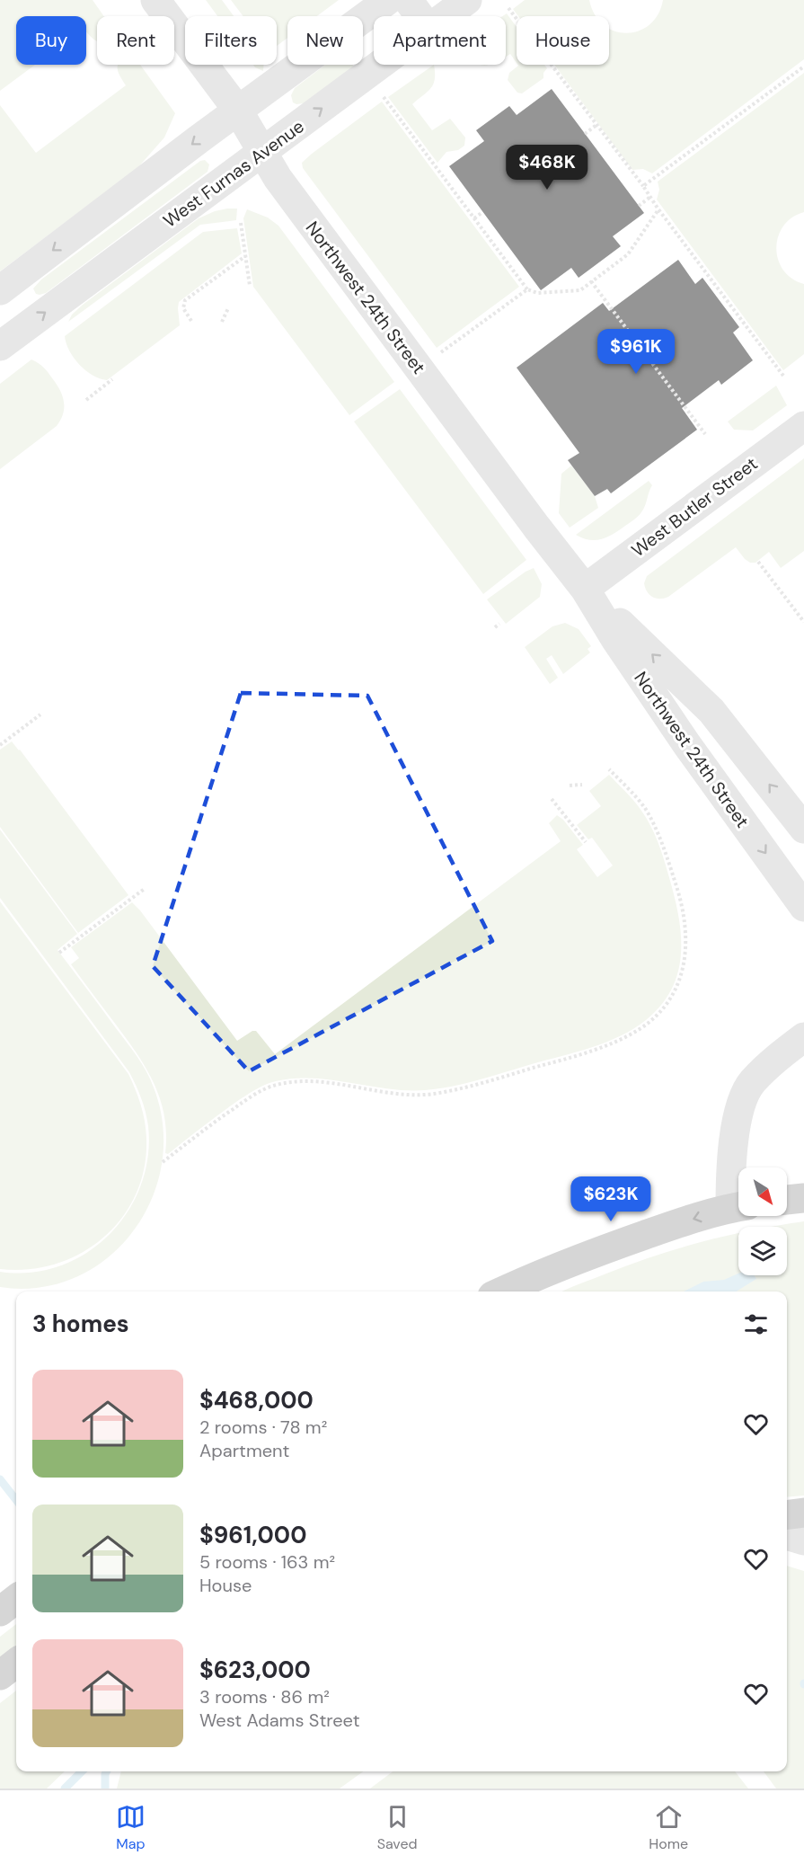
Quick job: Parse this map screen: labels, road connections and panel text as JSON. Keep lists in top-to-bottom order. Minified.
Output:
{"streets":{"street":["West Furnas Avenue","Northwest 24th Street","West Butler Street"]},"crossings":[["West Furnas Avenue","Northwest 24th Street"],["Northwest 24th Street","West Butler Street"]],"north":"bottom right","page":{"chip":["Buy","Rent","Filters","New","Apartment","House"],"price":["$468K","$961K","$623K"],"heading":"3 homes","list":[{"name":"$468,000","note":"2 rooms · 78 m² · Apartment"},{"name":"$961,000","note":"5 rooms · 163 m² · House"},{"name":"$623,000","note":"3 rooms · 86 m² · West Adams Street"}],"tabs":["Map","Saved","Home"]}}
